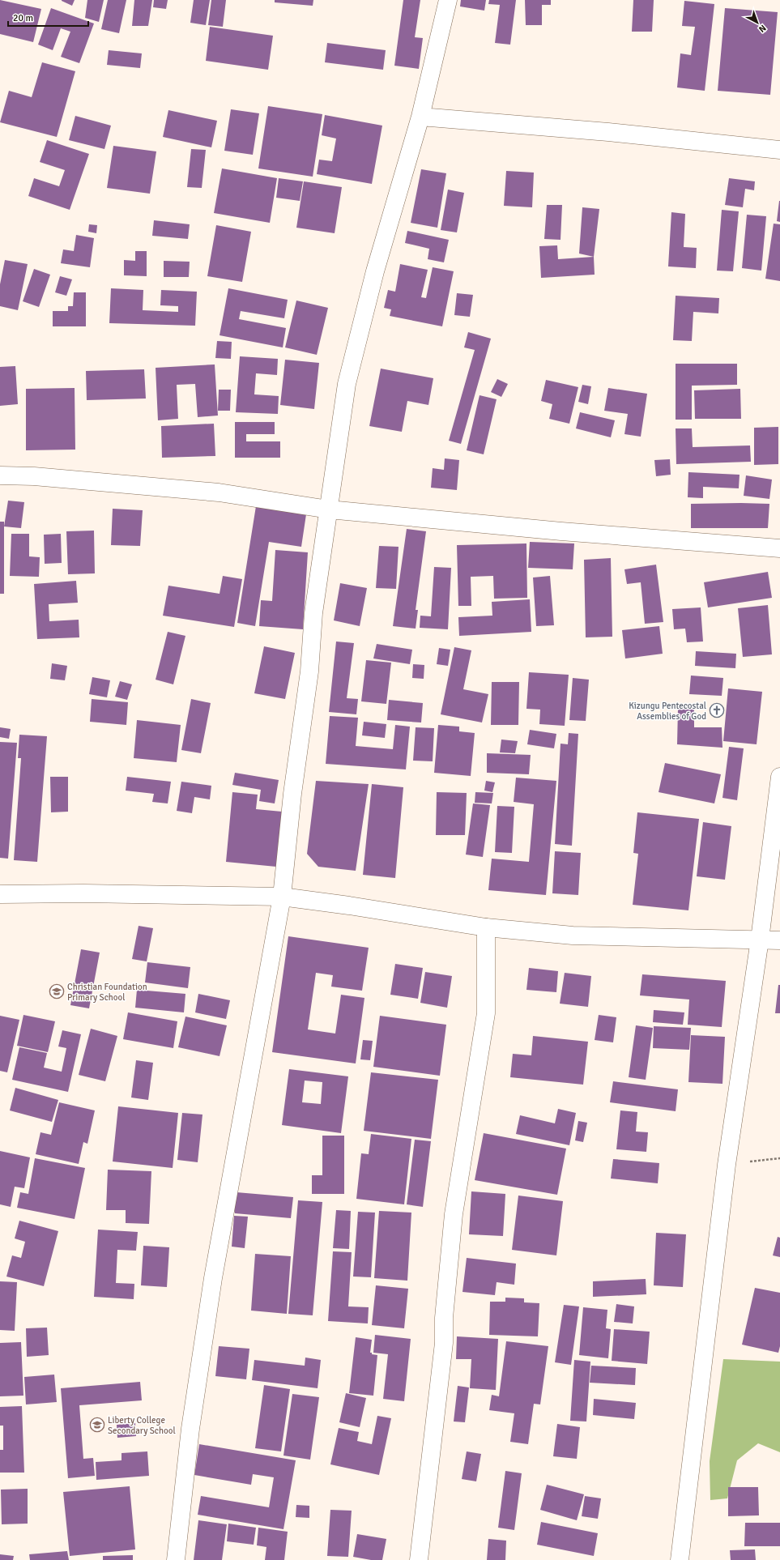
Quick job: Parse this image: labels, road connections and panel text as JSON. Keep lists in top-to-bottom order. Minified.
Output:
{"places":{"church":["Kizungu Pentecostal Assemblies of God"],"school or university":["Christian Foundation Primary School","Liberty College Secondary School"]},"scale_bar":"20 m","north":"bottom right"}
